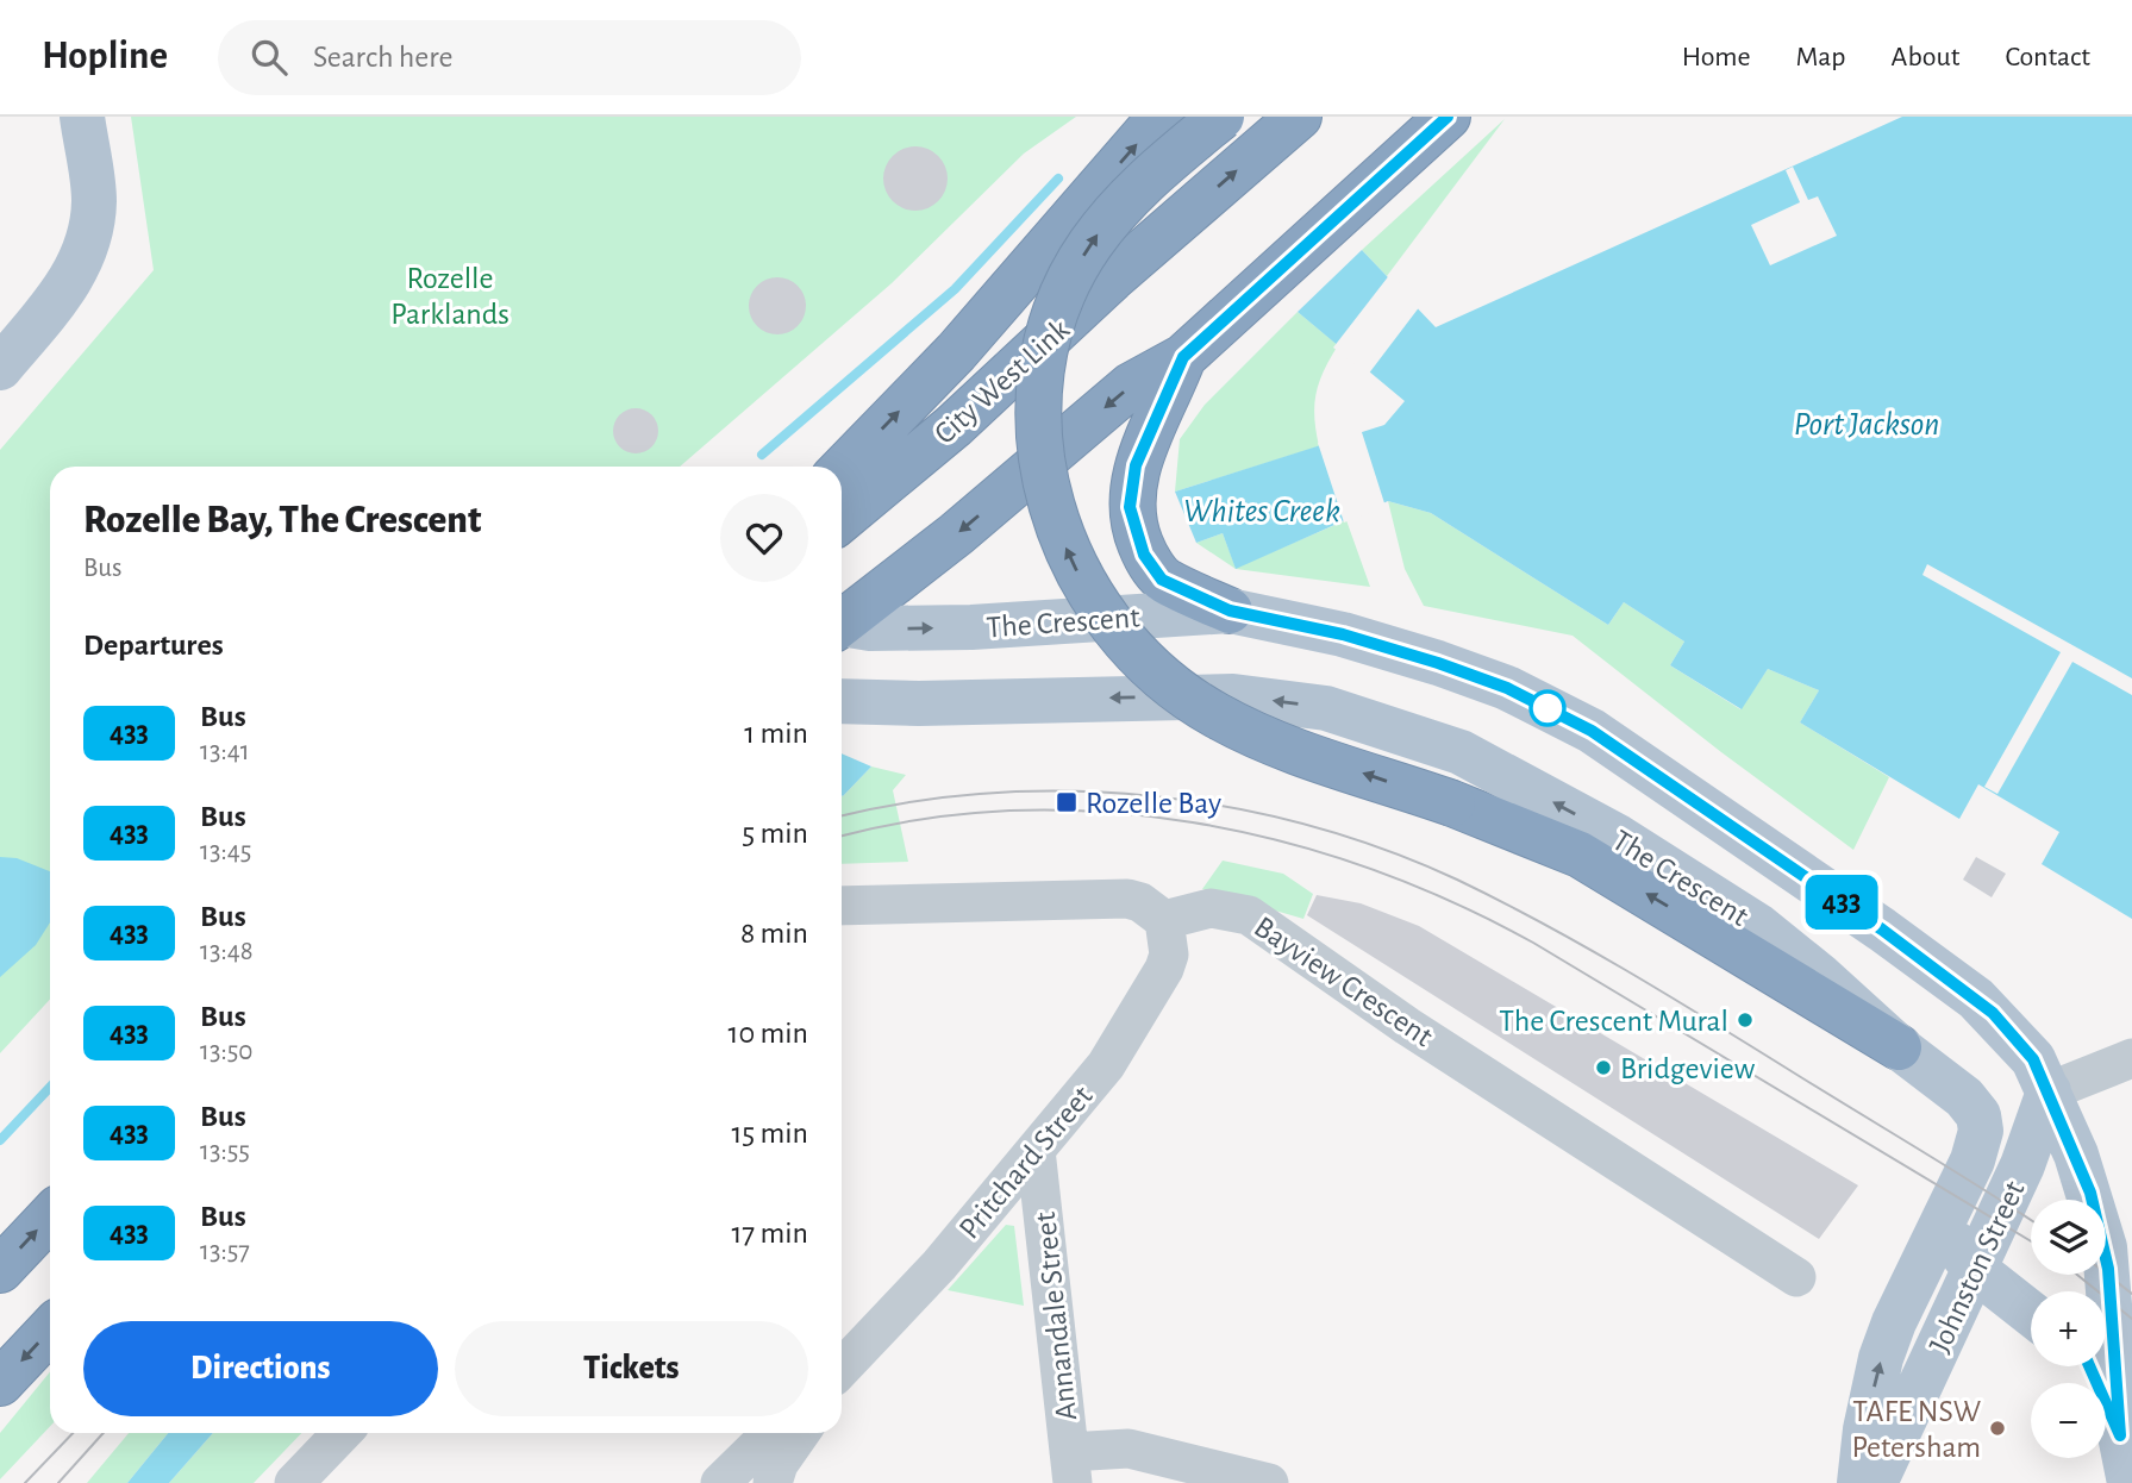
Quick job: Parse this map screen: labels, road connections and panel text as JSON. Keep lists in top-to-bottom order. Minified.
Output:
{"streets":{"highway":["City West Link"],"main road":["The Crescent","Johnston Street"],"street":["Bayview Crescent","Pritchard Street","Annandale Street"]},"crossings":[["The Crescent","Johnston Street"],["Bayview Crescent","Pritchard Street"],["Pritchard Street","Annandale Street"]],"water":["Port Jackson","Whites Creek"],"parks":["Rozelle Parklands"],"places":{"transit":["Rozelle Bay"],"other":["The Crescent Mural","Bridgeview","TAFE NSW Petersham"]},"lines":["bus line 433"],"page":{"header":"Hopline","search":"Search here","nav":["Home","Map","About","Contact"],"on_map":"433","heading":[["Rozelle Bay, The Crescent","Bus"],"Departures"],"list":[{"mark":"433","name":"Bus","note":"13:41","value":"1 min"},{"mark":"433","name":"Bus","note":"13:45","value":"5 min"},{"mark":"433","name":"Bus","note":"13:48","value":"8 min"},{"mark":"433","name":"Bus","note":"13:50","value":"10 min"},{"mark":"433","name":"Bus","note":"13:55","value":"15 min"},{"mark":"433","name":"Bus","note":"13:57","value":"17 min"}],"map_buttons":["+","−"],"buttons":["Directions","Tickets"]}}
